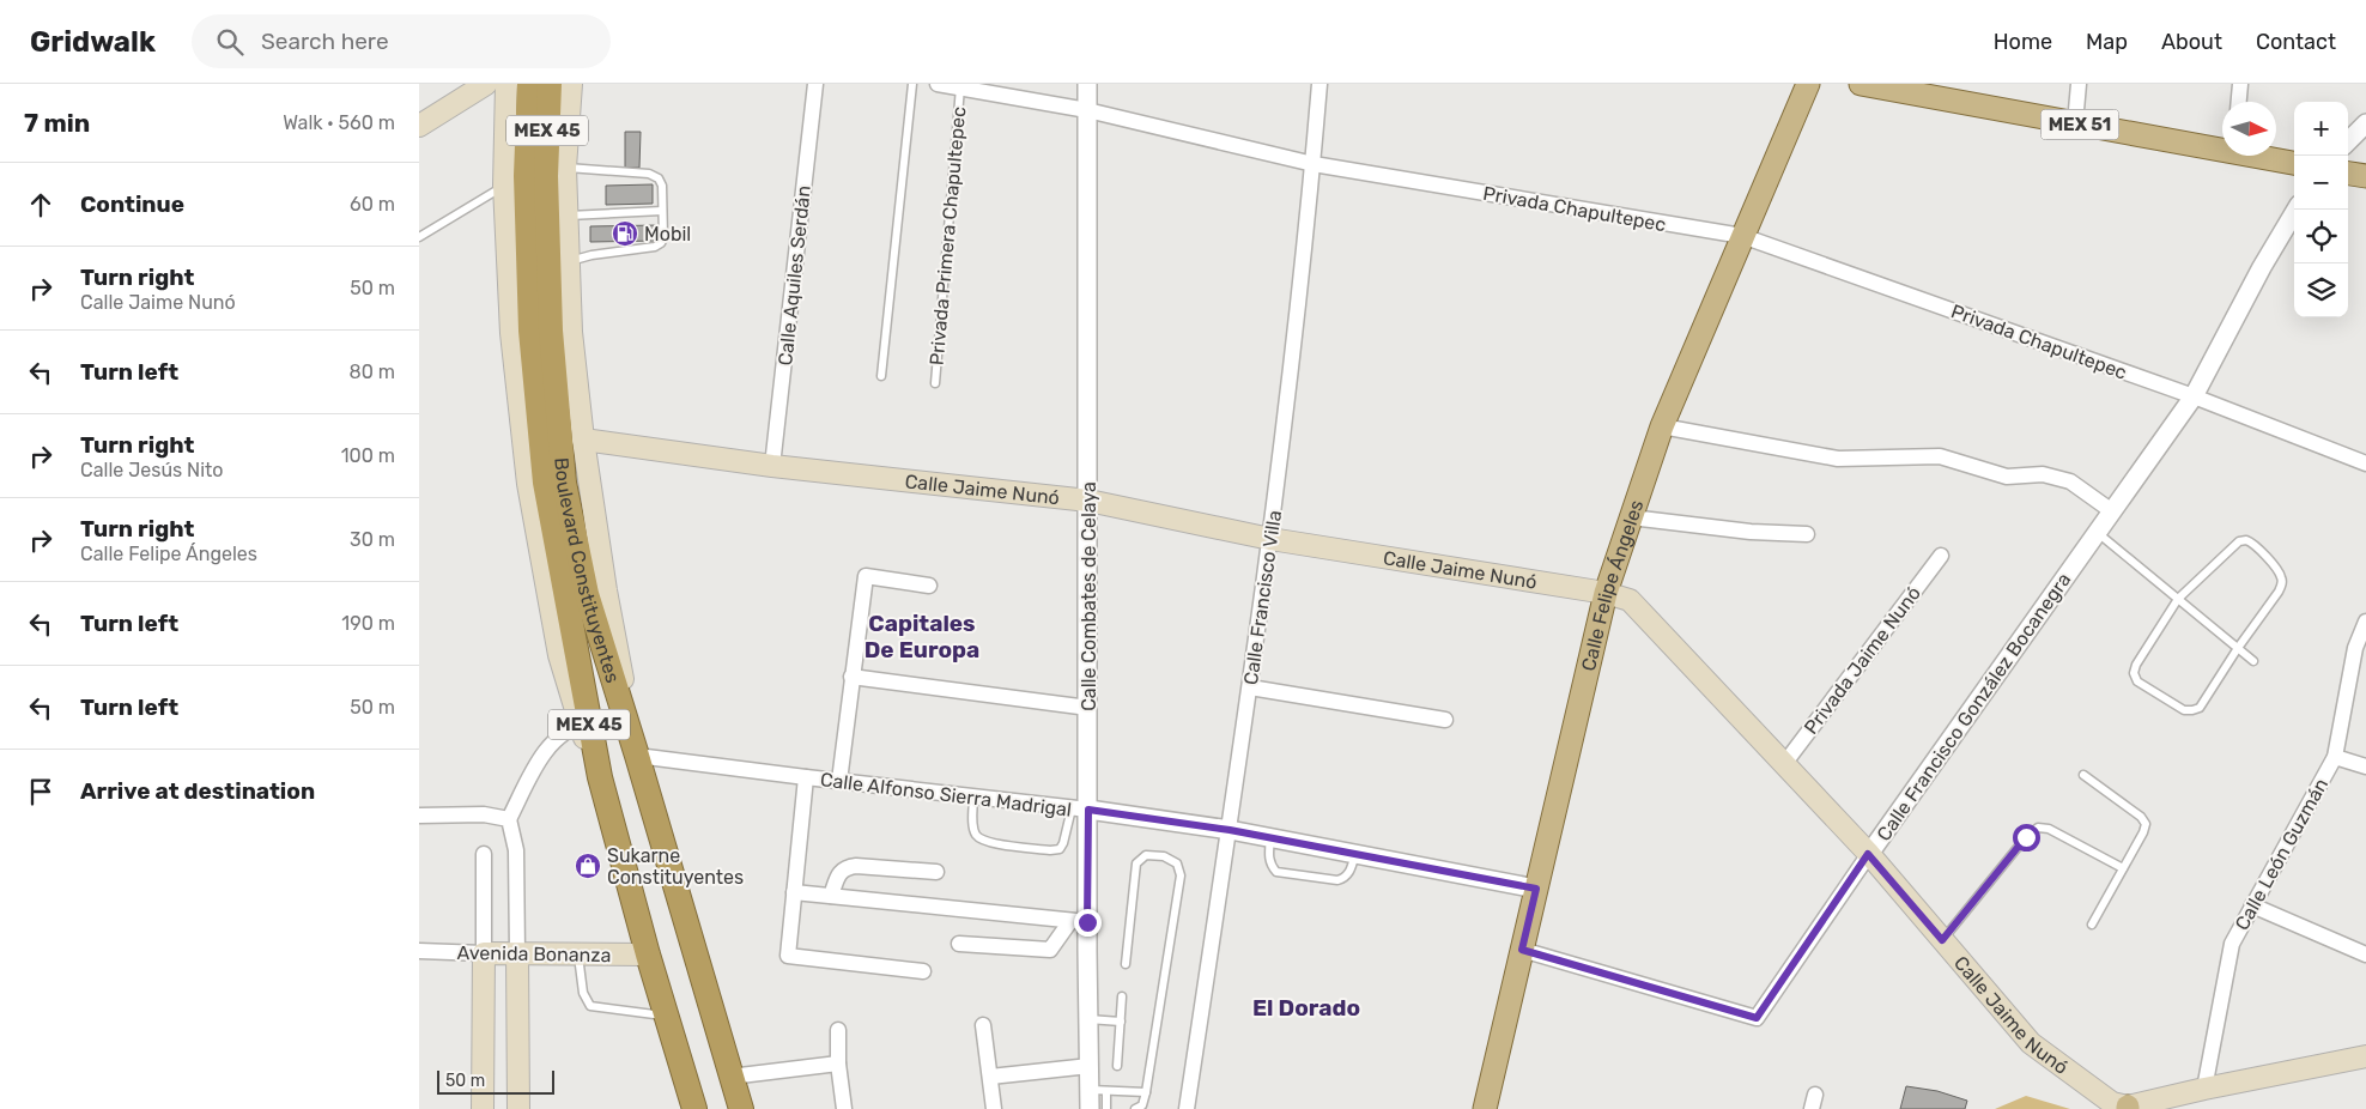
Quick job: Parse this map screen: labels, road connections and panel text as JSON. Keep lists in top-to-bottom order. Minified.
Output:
{"streets":{"highway":["MEX 45","Boulevard Constituyentes"],"main road":["MEX 51","Calle Jaime Nunó","Calle Felipe Ángeles","Avenida Bonanza"],"street":["Privada Chapultepec","Calle Aquiles Serdán","Calle Combates de Celaya","Calle Francisco Villa","Privada Jaime Nunó","Calle Francisco González Bocanegra","Calle Alfonso Sierra Madrigal","Calle León Guzmán"],"lane":["Privada Primera Chapultepec"]},"crossings":[["Privada Chapultepec","Privada Primera Chapultepec"],["Privada Chapultepec","Calle Felipe Ángeles"],["Privada Chapultepec","Calle Combates de Celaya"],["Privada Chapultepec","Calle Francisco Villa"],["Privada Chapultepec","Calle Francisco González Bocanegra"],["Calle Aquiles Serdán","Calle Jaime Nunó"],["Calle Jaime Nunó","Calle Felipe Ángeles"],["Calle Jaime Nunó","Calle Combates de Celaya"],["Calle Jaime Nunó","Calle Francisco Villa"],["Calle Jaime Nunó","Privada Jaime Nunó"],["Calle Jaime Nunó","Calle Francisco González Bocanegra"],["Boulevard Constituyentes","Calle Alfonso Sierra Madrigal"],["Boulevard Constituyentes","Avenida Bonanza"],["Calle Felipe Ángeles","Calle Francisco González Bocanegra"],["Calle Felipe Ángeles","Calle Alfonso Sierra Madrigal"],["Calle Combates de Celaya","Calle Alfonso Sierra Madrigal"],["Calle Francisco Villa","Calle Alfonso Sierra Madrigal"]],"districts":["Capitales De Europa","El Dorado"],"places":{"fuel station":["Mobil"],"shop":["Sukarne Constituyentes"]},"scale_bar":"50 m","north":"right","page":{"header":"Gridwalk","search":"Search here","nav":["Home","Map","About","Contact"],"heading":["7 min","Walk · 560 m"],"map_buttons":["+","−"],"list":[["Continue","60 m"],["Turn right","Calle Jaime Nunó","50 m"],["Turn left","80 m"],["Turn right","Calle Jesús Nito","100 m"],["Turn right","Calle Felipe Ángeles","30 m"],["Turn left","190 m"],["Turn left","50 m"],"Arrive at destination"],"scale":"50 m"}}
